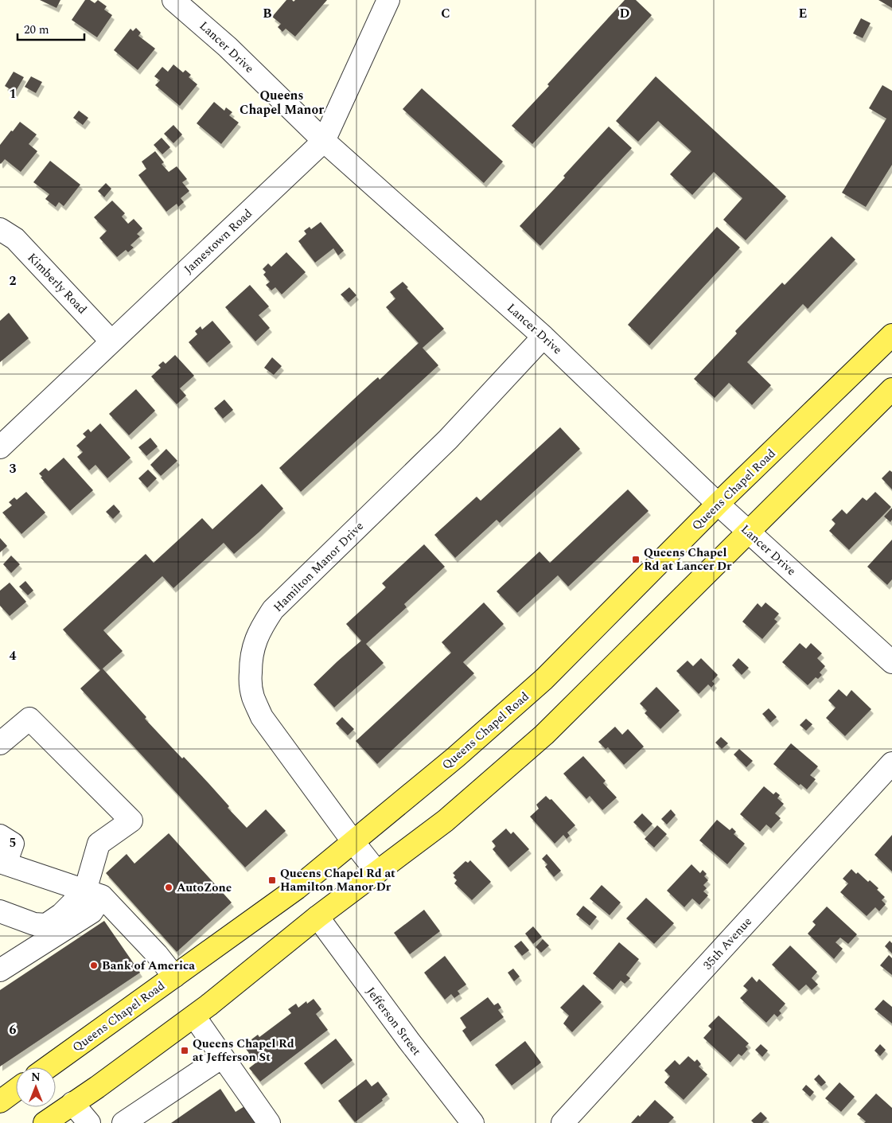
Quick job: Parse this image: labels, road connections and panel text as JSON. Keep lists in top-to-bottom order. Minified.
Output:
{"streets":{"main road":["Queens Chapel Road"],"street":["Lancer Drive","Jamestown Road","Kimberly Road","Hamilton Manor Drive","35th Avenue","Jefferson Street"]},"crossings":[["Lancer Drive","Jamestown Road"],["Lancer Drive","Queens Chapel Road"],["Lancer Drive","Hamilton Manor Drive"],["Jamestown Road","Kimberly Road"],["Queens Chapel Road","Hamilton Manor Drive"]],"districts":["Queens Chapel Manor"],"places":{"transit":["Queens Chapel Rd at Lancer Dr","Queens Chapel Rd at Hamilton Manor Dr","Queens Chapel Rd at Jefferson St"],"other":["AutoZone","Bank of America"]},"scale_bar":"20 m","north":"top","grid":{"columns":["B","C","D","E"],"rows":["1","2","3","4","5","6"]}}
